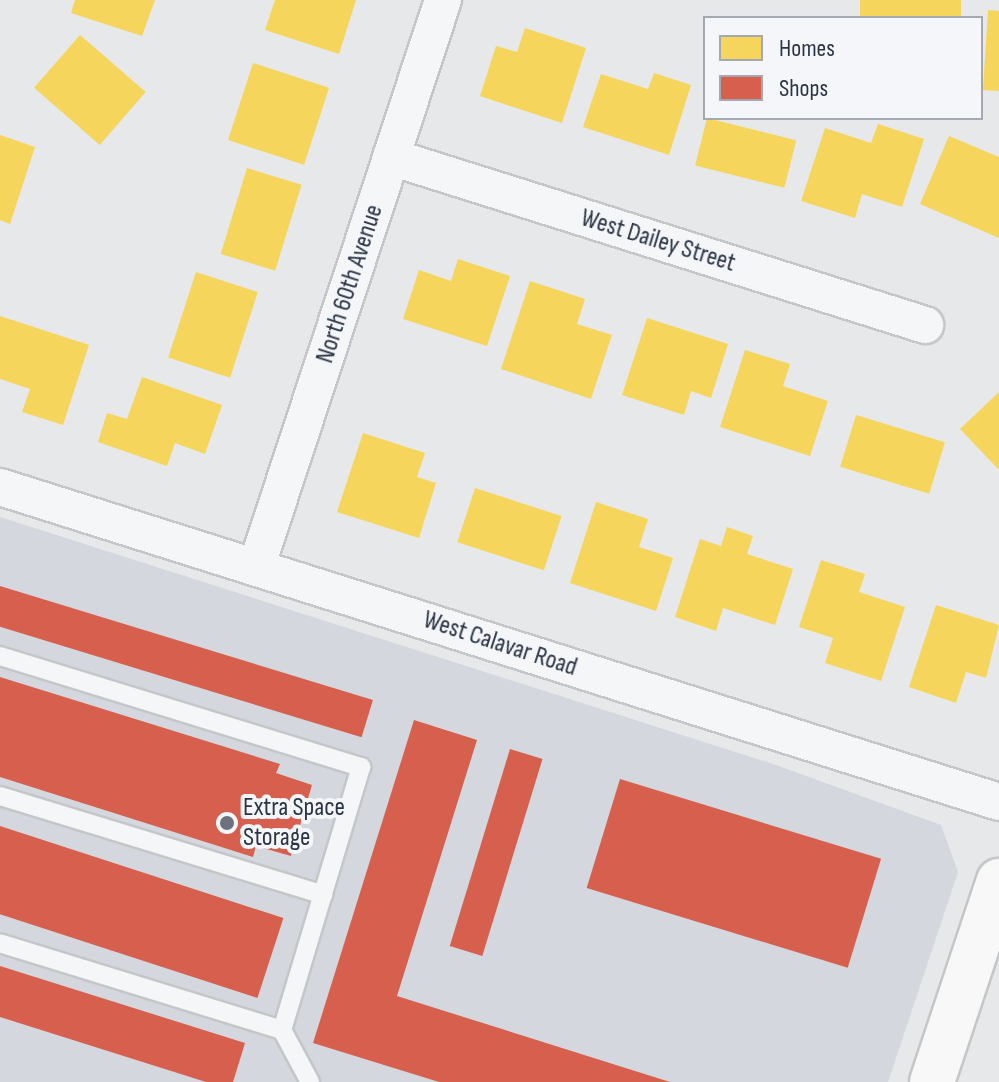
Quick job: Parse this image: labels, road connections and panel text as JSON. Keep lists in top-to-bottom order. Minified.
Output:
{"streets":{"street":["West Dailey Street","North 60th Avenue","West Calavar Road"]},"crossings":[["West Dailey Street","North 60th Avenue"],["North 60th Avenue","West Calavar Road"]],"places":["Extra Space Storage"],"legend":["Homes","Shops"]}
